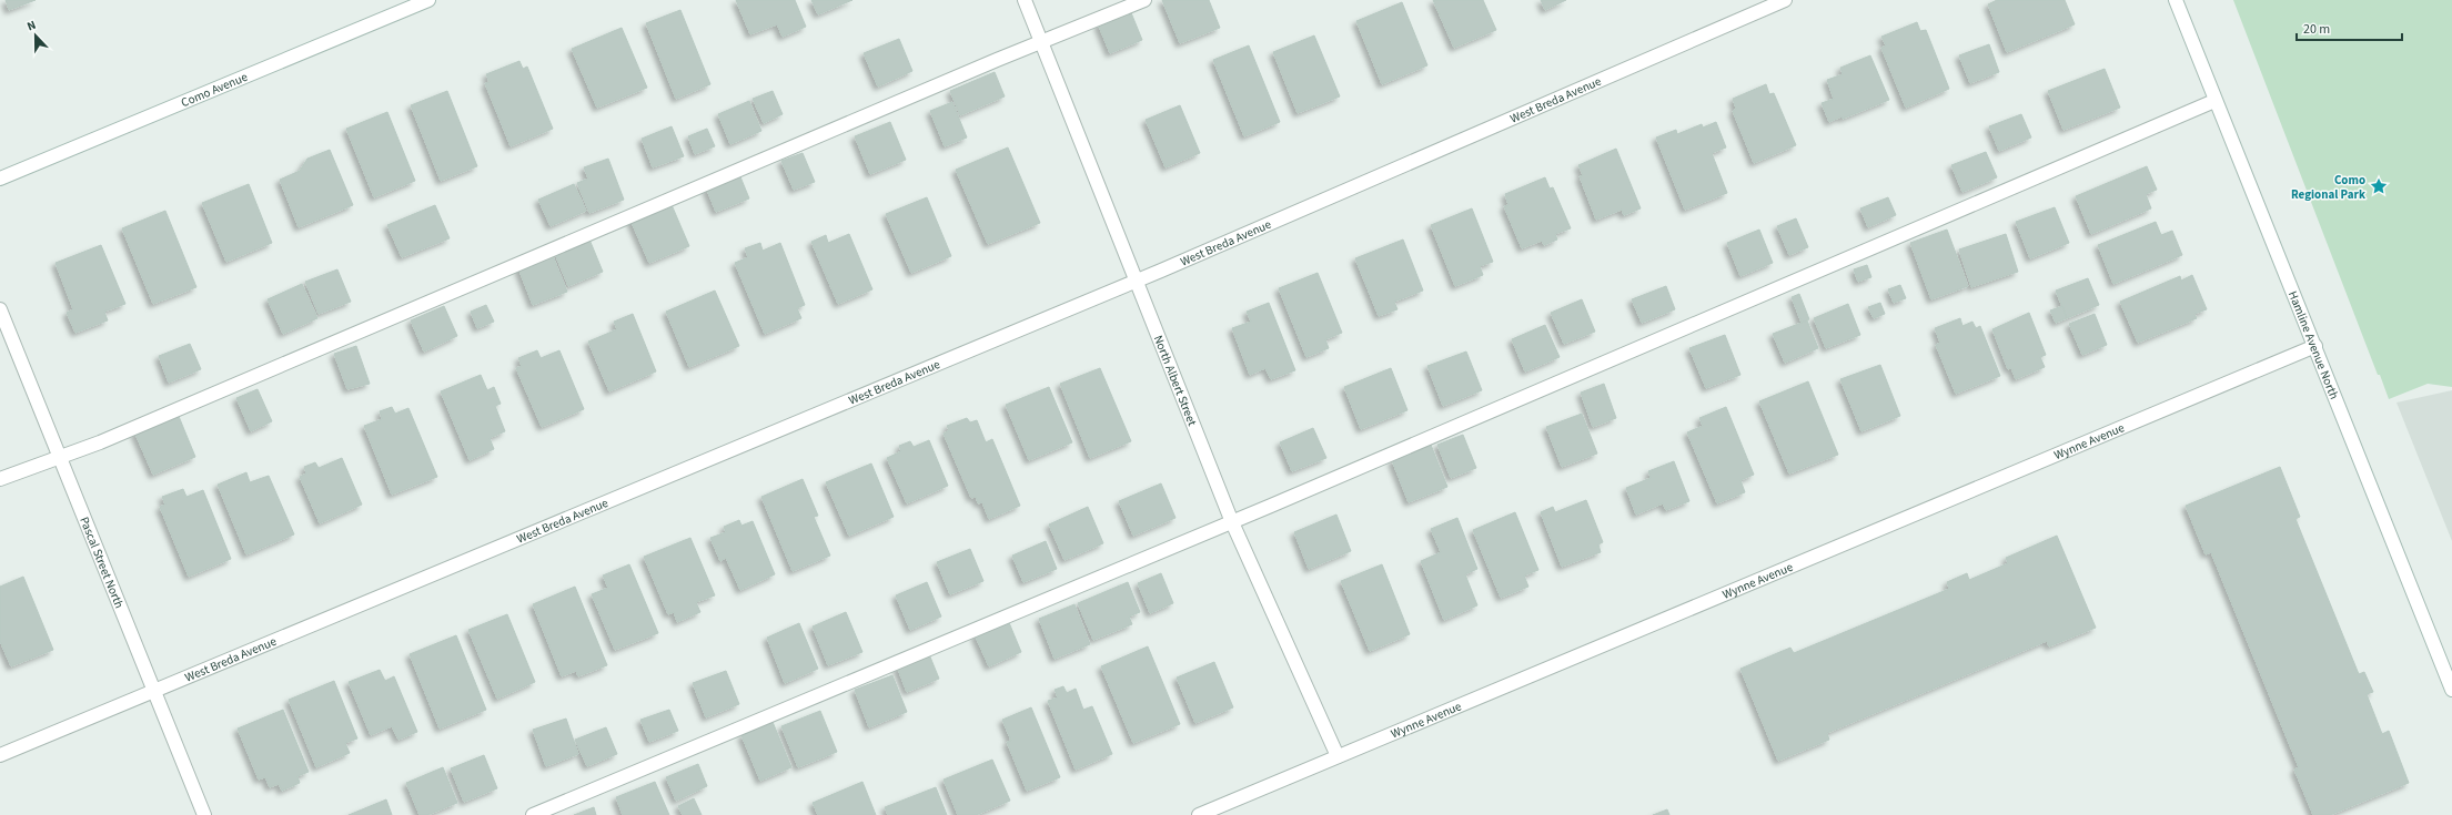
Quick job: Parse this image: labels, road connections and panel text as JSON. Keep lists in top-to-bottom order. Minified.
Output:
{"streets":{"street":["Como Avenue","West Breda Avenue","Hamline Avenue North","North Albert Street","Wynne Avenue","Pascal Street North"]},"crossings":[["West Breda Avenue","North Albert Street"],["West Breda Avenue","Pascal Street North"],["Hamline Avenue North","Wynne Avenue"],["North Albert Street","Wynne Avenue"]],"places":{"place":["Como Regional Park"]},"scale_bar":"20 m","north":"top"}
